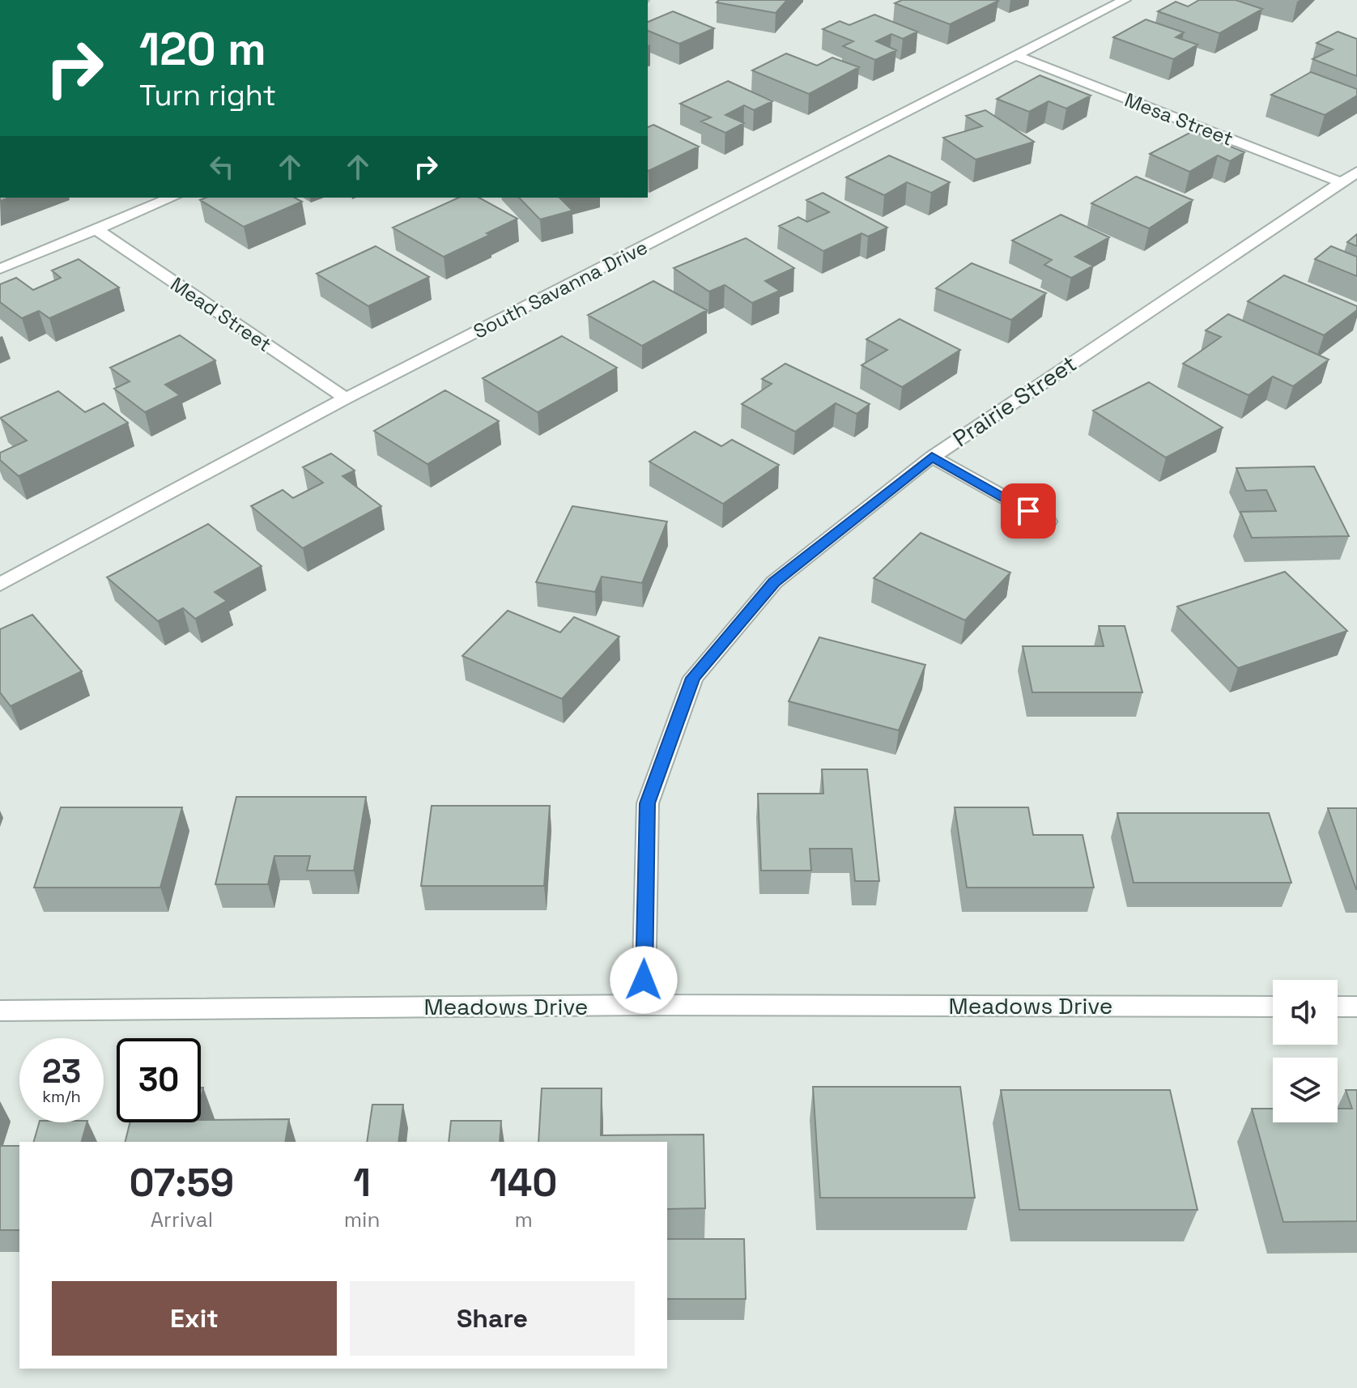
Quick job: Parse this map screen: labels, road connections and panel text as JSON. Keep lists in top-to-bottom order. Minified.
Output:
{"streets":{"street":["Mesa Street","South Savanna Drive","Mead Street","Prairie Street","Meadows Drive"]},"crossings":[["Mesa Street","South Savanna Drive"],["Mesa Street","Prairie Street"],["South Savanna Drive","Mead Street"],["Prairie Street","Meadows Drive"]],"page":{"turn":["120 m","Turn right"],"speed":"23 km/h","limit":"30","eta":["07:59","Arrival","1","min","140","m"],"buttons":["Exit","Share"]}}
